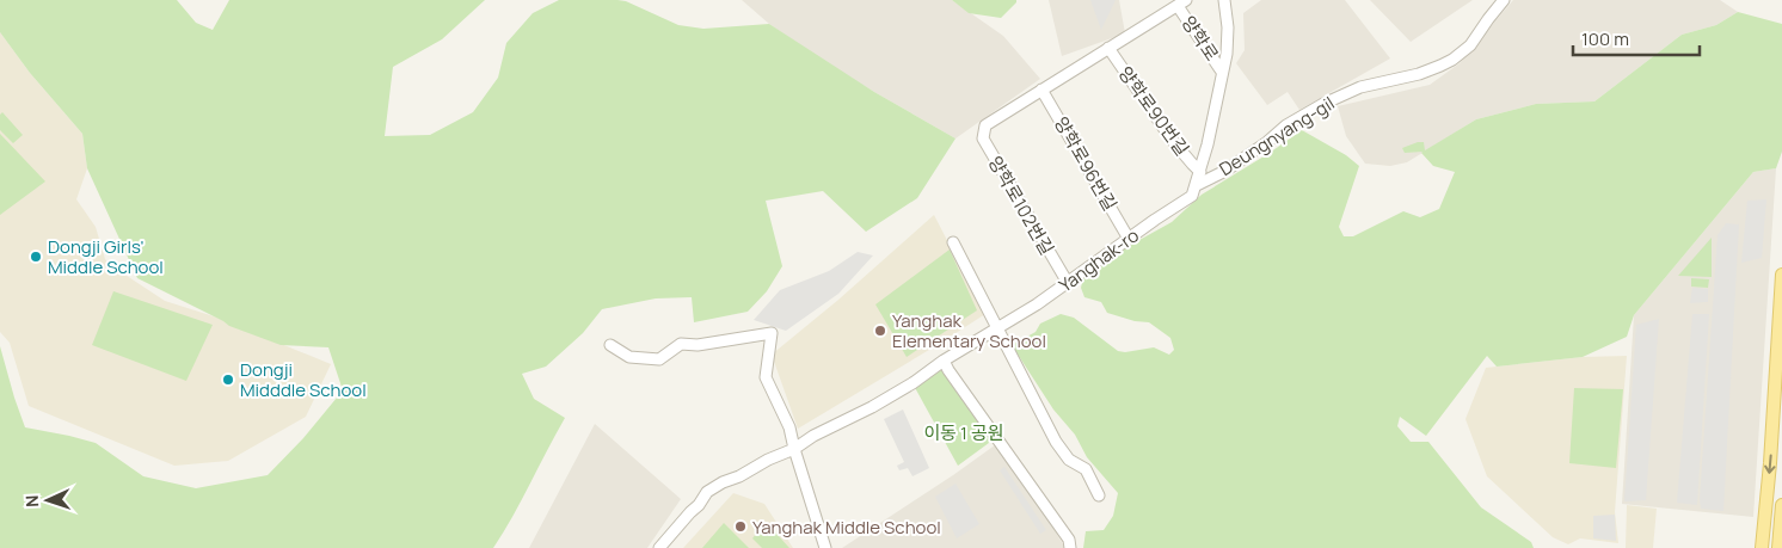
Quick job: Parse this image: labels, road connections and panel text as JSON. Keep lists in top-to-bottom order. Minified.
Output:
{"streets":{"street":["양학로","양학로90번길","Deungnyang-gil","양학로96번길","양학로102번길","Yanghak-ro"]},"crossings":[["양학로","Yanghak-ro"],["양학로90번길","Yanghak-ro"],["Deungnyang-gil","Yanghak-ro"],["양학로96번길","양학로102번길"],["양학로96번길","Yanghak-ro"],["양학로102번길","Yanghak-ro"]],"parks":["이동 1 공원"],"places":["Dongji Girls' Middle School","Yanghak Elementary School","Dongji Midddle School","Yanghak Middle School"],"scale_bar":"100 m","north":"left"}
